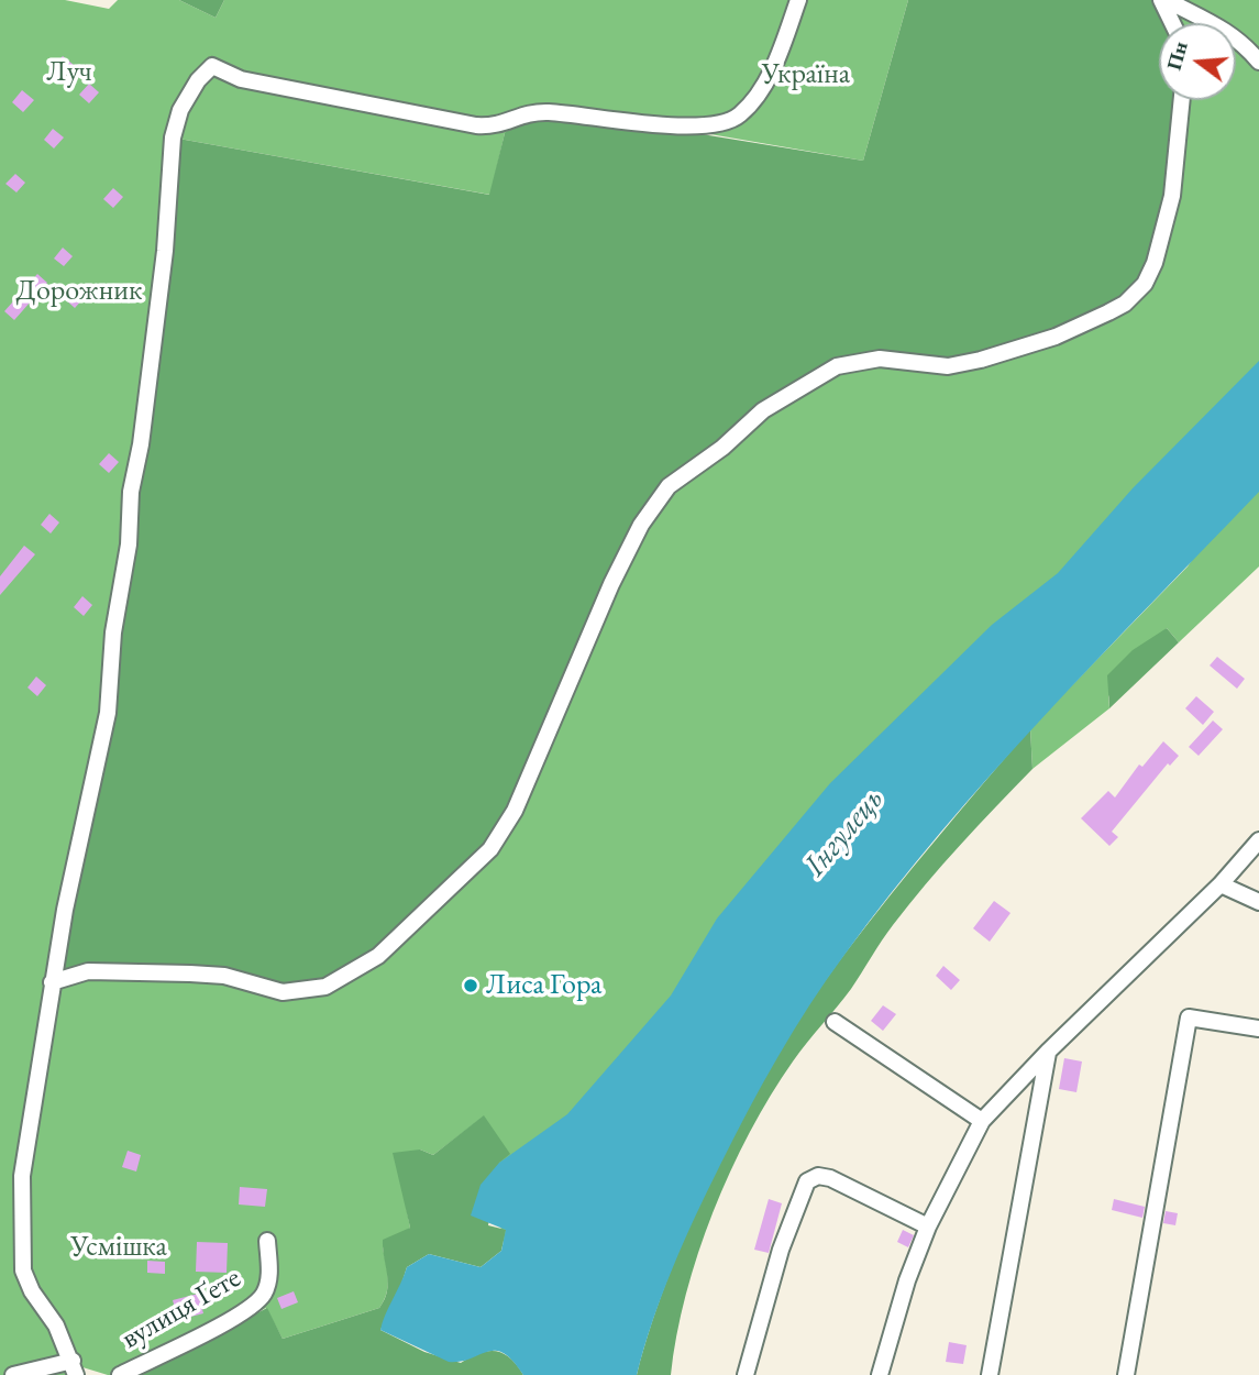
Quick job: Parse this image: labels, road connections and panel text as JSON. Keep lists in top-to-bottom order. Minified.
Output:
{"streets":{"street":["вулиця Ґете"]},"water":["Інгулець"],"parks":["Луч","Україна","Дорожник","Усмішка"],"places":["Лиса Гора"],"north":"left"}
